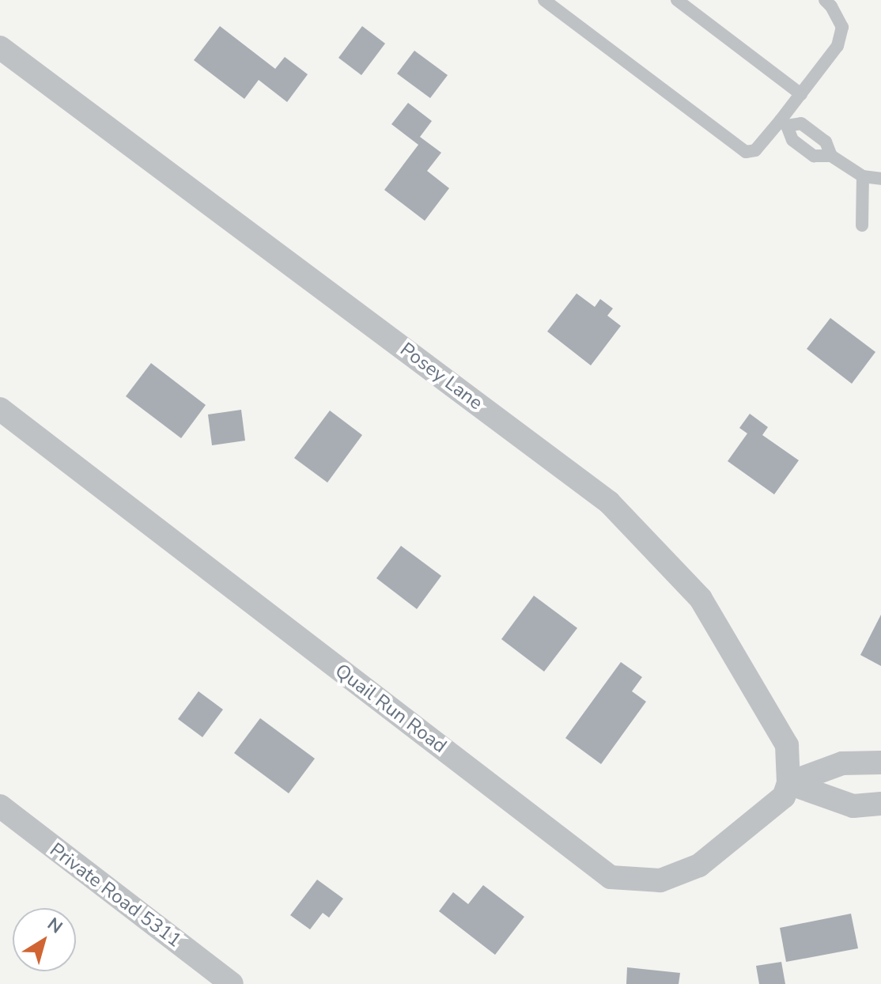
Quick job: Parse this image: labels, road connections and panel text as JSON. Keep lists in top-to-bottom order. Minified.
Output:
{"streets":{"street":["Posey Lane","Quail Run Road","Private Road 5311"]},"crossings":[["Posey Lane","Quail Run Road"]],"north":"top right"}
